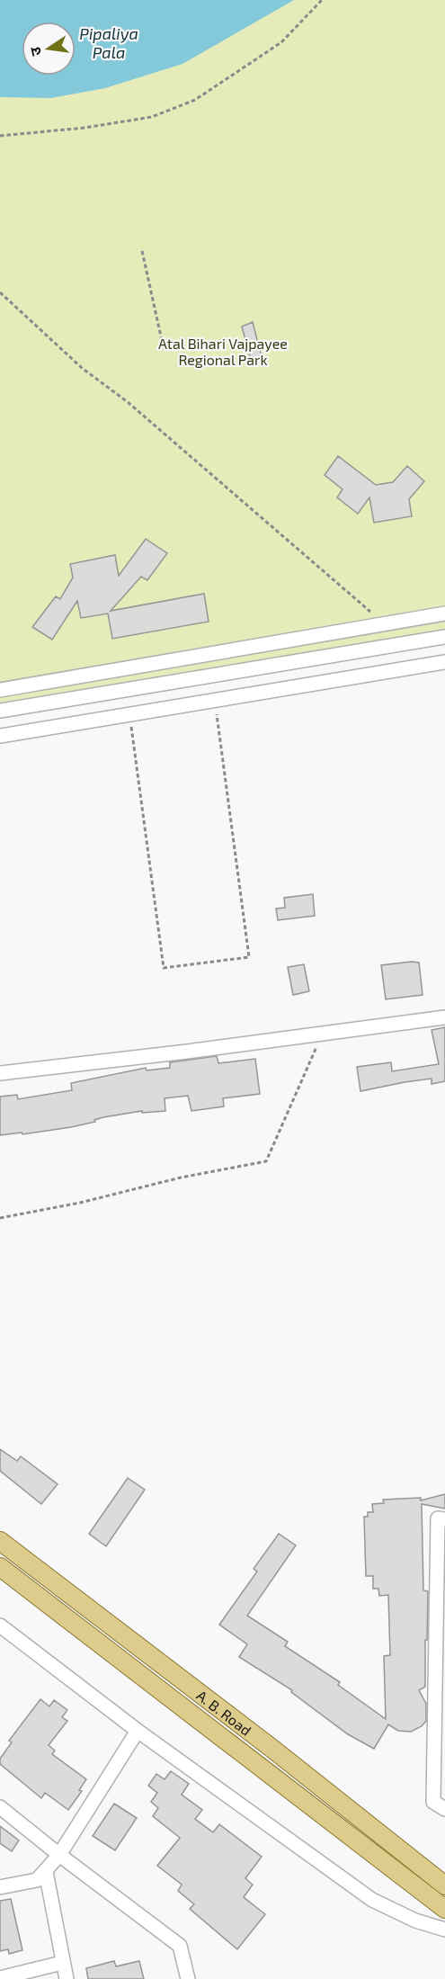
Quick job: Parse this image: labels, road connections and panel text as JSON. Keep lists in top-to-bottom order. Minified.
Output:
{"streets":{"main road":["A. B. Road"]},"water":["Pipaliya Pala"],"parks":["Atal Bihari Vajpayee Regional Park"],"north":"left"}
